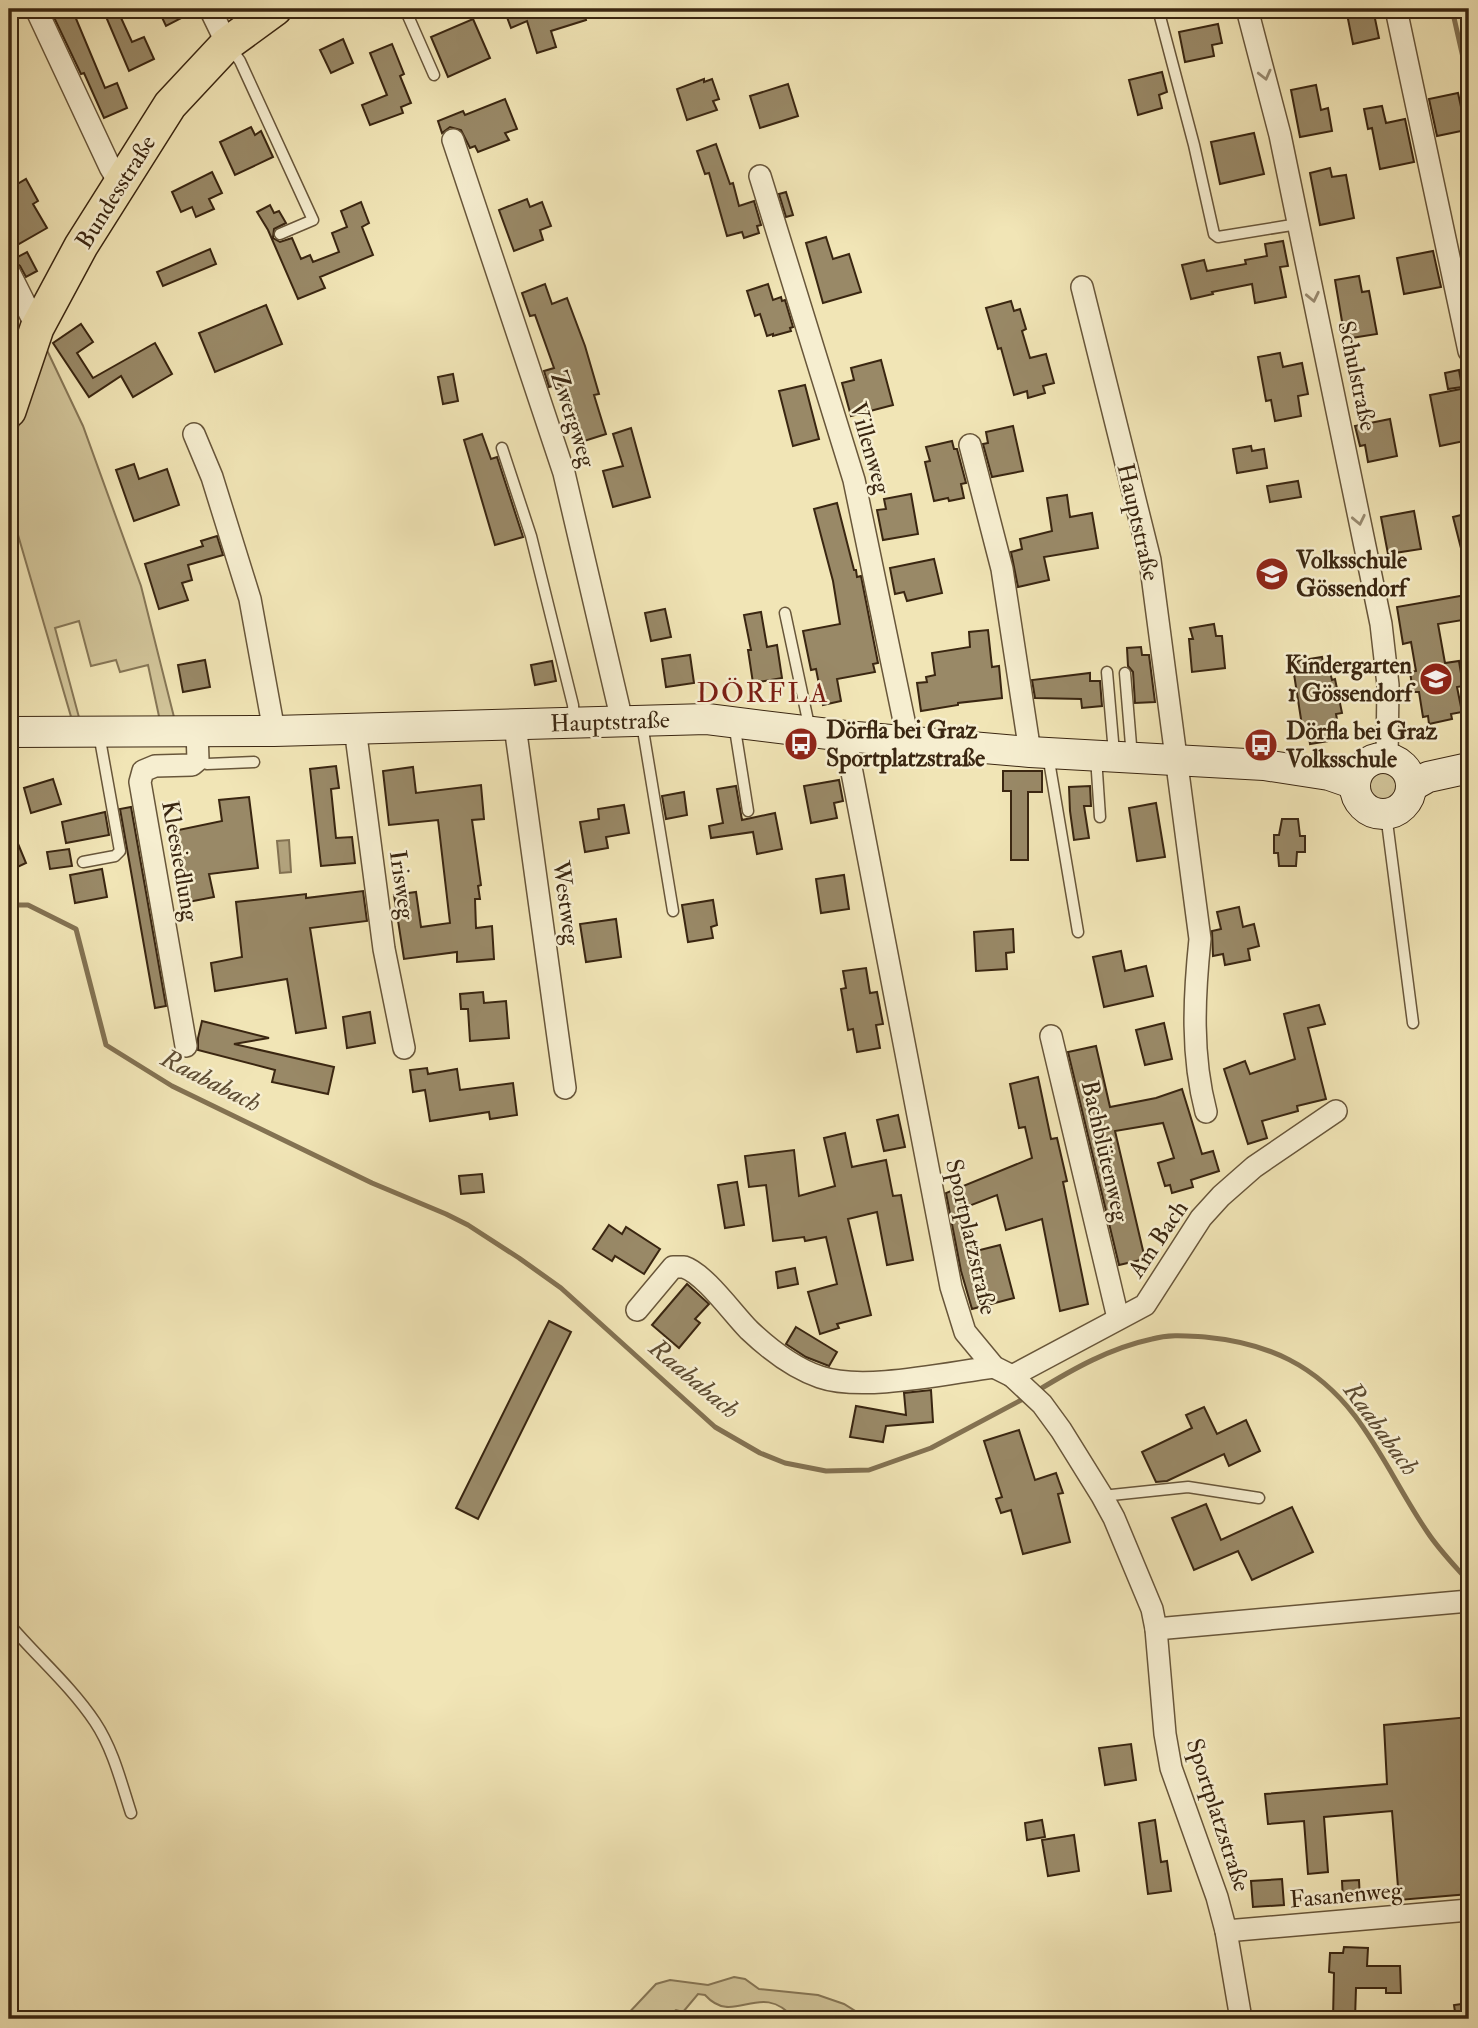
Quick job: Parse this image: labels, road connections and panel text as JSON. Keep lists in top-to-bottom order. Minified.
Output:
{"streets":{"main road":["Bundesstraße","Hauptstraße"],"street":["Schulstraße","Zwergweg","Villenweg","Kleesiedlung","Irisweg","Westweg","Bachblütenweg","Sportplatzstraße","Am Bach","Fasanenweg"]},"crossings":[["Schulstraße","Hauptstraße"],["Zwergweg","Hauptstraße"],["Villenweg","Hauptstraße"],["Hauptstraße","Irisweg"],["Hauptstraße","Westweg"],["Hauptstraße","Sportplatzstraße"],["Bachblütenweg","Am Bach"],["Sportplatzstraße","Am Bach"],["Sportplatzstraße","Fasanenweg"]],"districts":["DÖRFLA"],"water":["Raababach"],"places":{"school or university":["Volksschule Gössendorf","Kindergarten 1 Gössendorf"],"bus stop":["Dörfla bei Graz Sportplatzstraße","Dörfla bei Graz Volksschule"]}}
